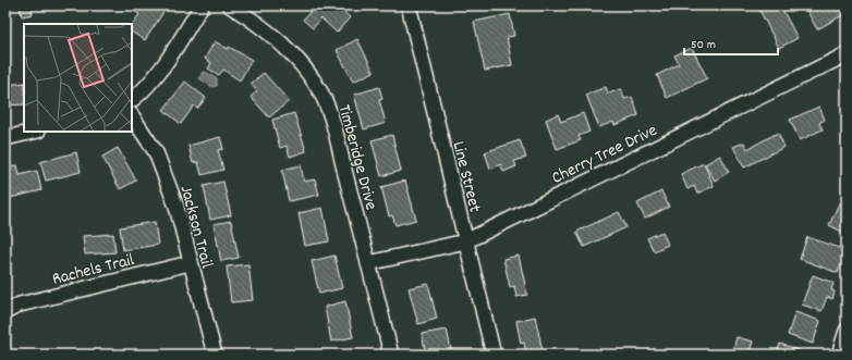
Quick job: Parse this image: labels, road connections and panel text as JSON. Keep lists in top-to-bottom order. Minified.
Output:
{"streets":{"street":["Cherry Tree Drive","Timberidge Drive","Line Street","Jackson Trail","Rachels Trail"]},"crossings":[["Cherry Tree Drive","Timberidge Drive"],["Cherry Tree Drive","Line Street"],["Jackson Trail","Rachels Trail"]],"scale_bar":"50 m"}
